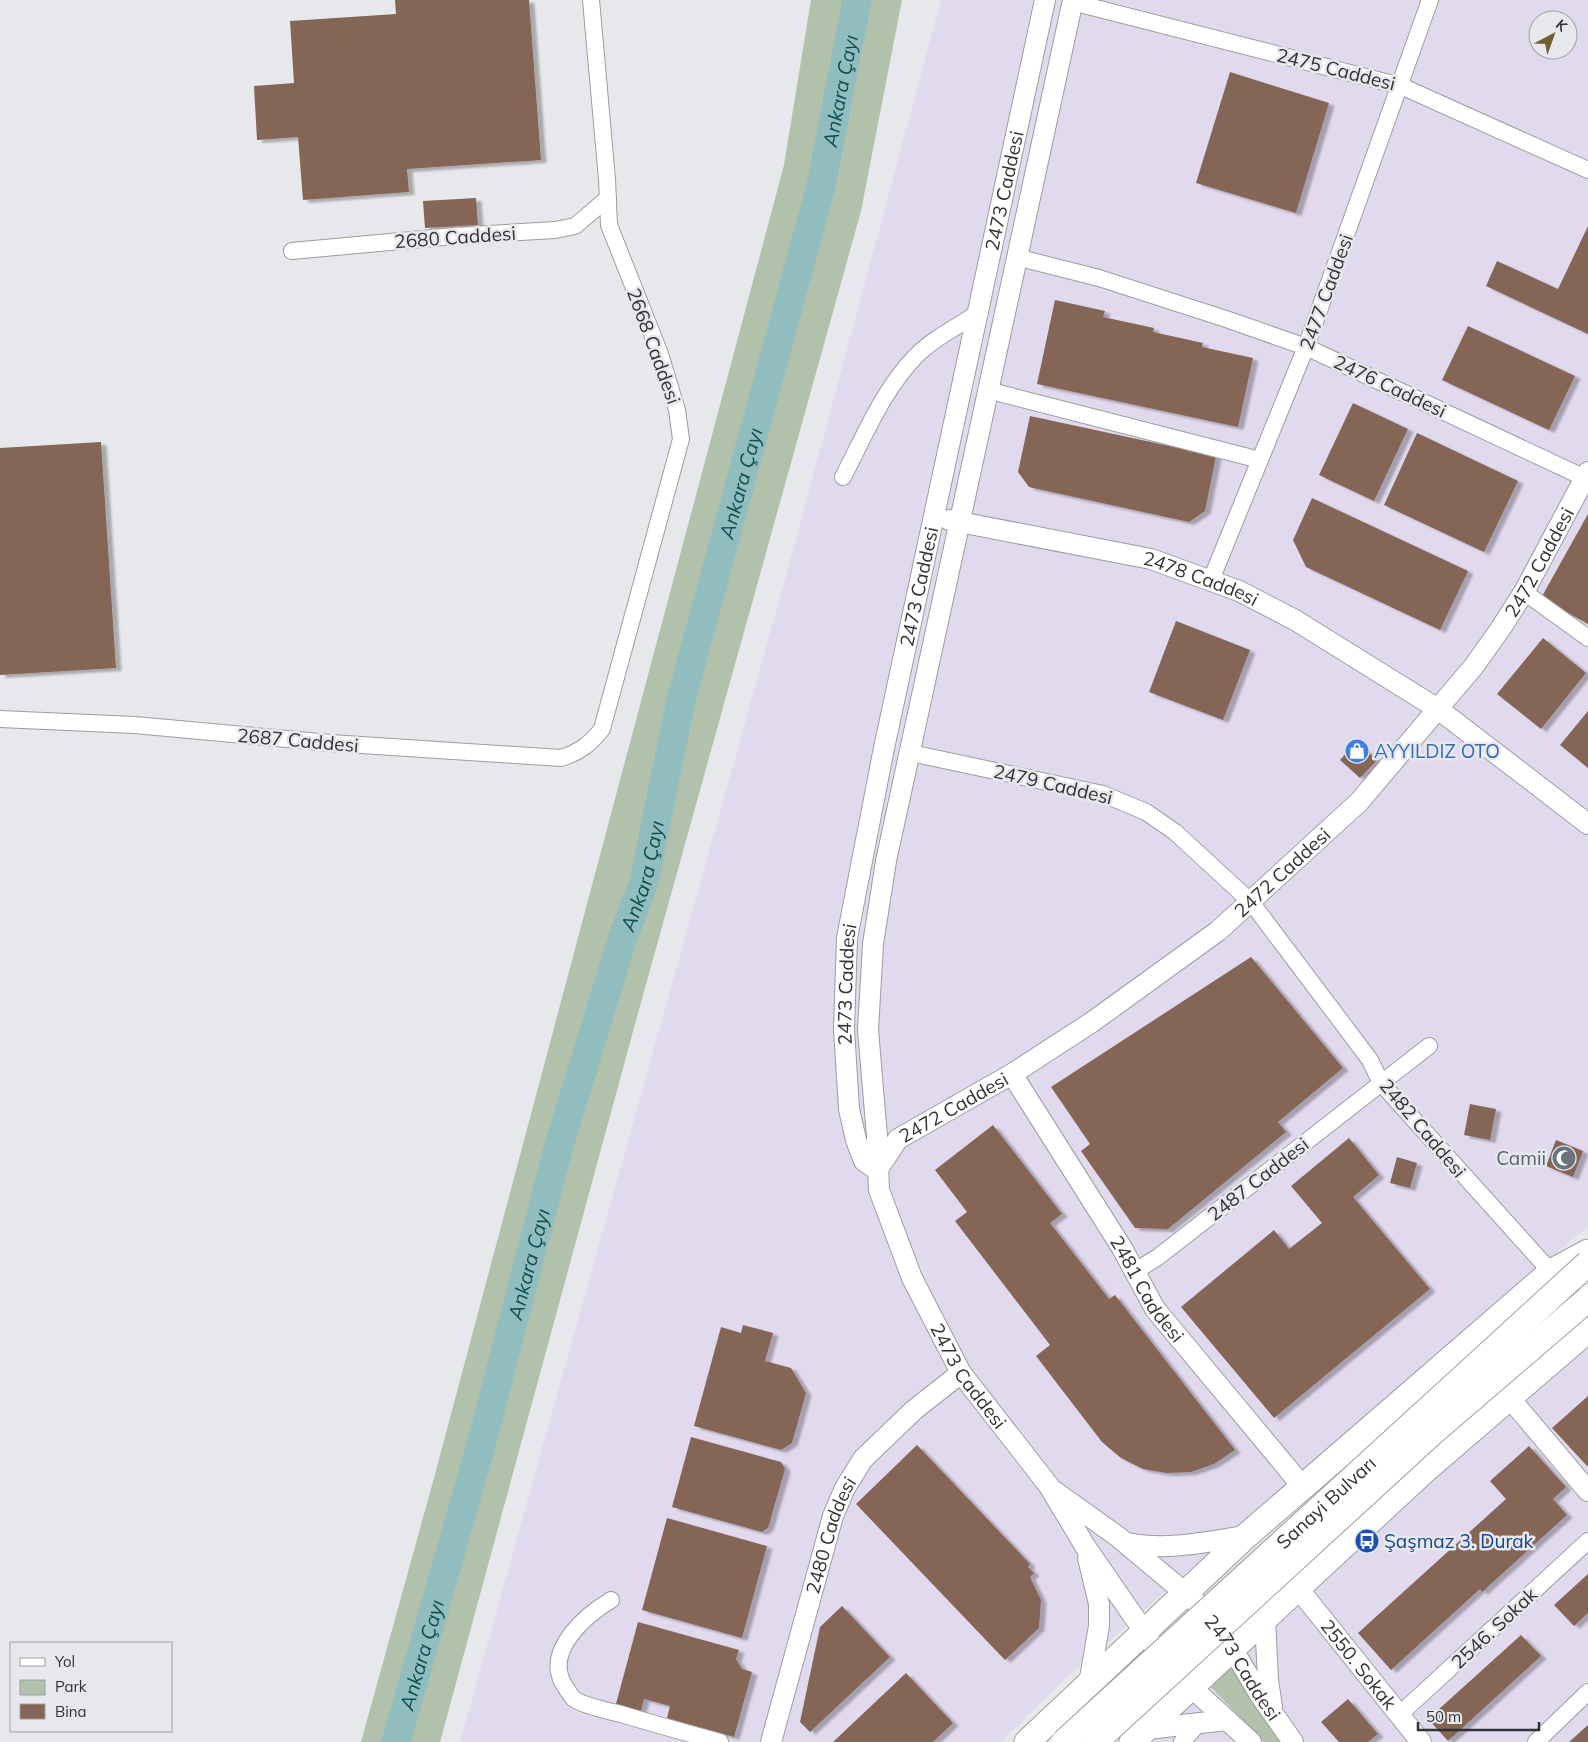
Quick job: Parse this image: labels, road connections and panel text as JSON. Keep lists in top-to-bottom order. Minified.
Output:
{"streets":{"main road":["Sanayi Bulvarı"],"street":["2475 Caddesi","2473 Caddesi","2680 Caddesi","2477 Caddesi","2668 Caddesi","2476 Caddesi","2472 Caddesi","2478 Caddesi","2687 Caddesi","2479 Caddesi","2482 Caddesi","2487 Caddesi","2481 Caddesi","2480 Caddesi","2546. Sokak","2550. Sokak"]},"crossings":[["2475 Caddesi","2473 Caddesi"],["2475 Caddesi","2477 Caddesi"],["2473 Caddesi","2476 Caddesi"],["2473 Caddesi","2472 Caddesi"],["2473 Caddesi","2478 Caddesi"],["2473 Caddesi","2479 Caddesi"],["2473 Caddesi","2480 Caddesi"],["2680 Caddesi","2668 Caddesi"],["2477 Caddesi","2476 Caddesi"],["2477 Caddesi","2478 Caddesi"],["2668 Caddesi","2687 Caddesi"],["2476 Caddesi","2472 Caddesi"],["2472 Caddesi","2478 Caddesi"],["2472 Caddesi","2479 Caddesi"],["2472 Caddesi","2482 Caddesi"],["2472 Caddesi","2481 Caddesi"],["2479 Caddesi","2482 Caddesi"],["2482 Caddesi","2487 Caddesi"],["2487 Caddesi","2481 Caddesi"],["2546. Sokak","2550. Sokak"]],"water":["Ankara Çayı"],"places":{"shop":["AYYILDIZ OTO"],"mosque":["Camii"],"bus stop":["Şaşmaz 3. Durak"]},"legend":["Yol","Park","Bina"],"scale_bar":"50 m","north":"top right"}
